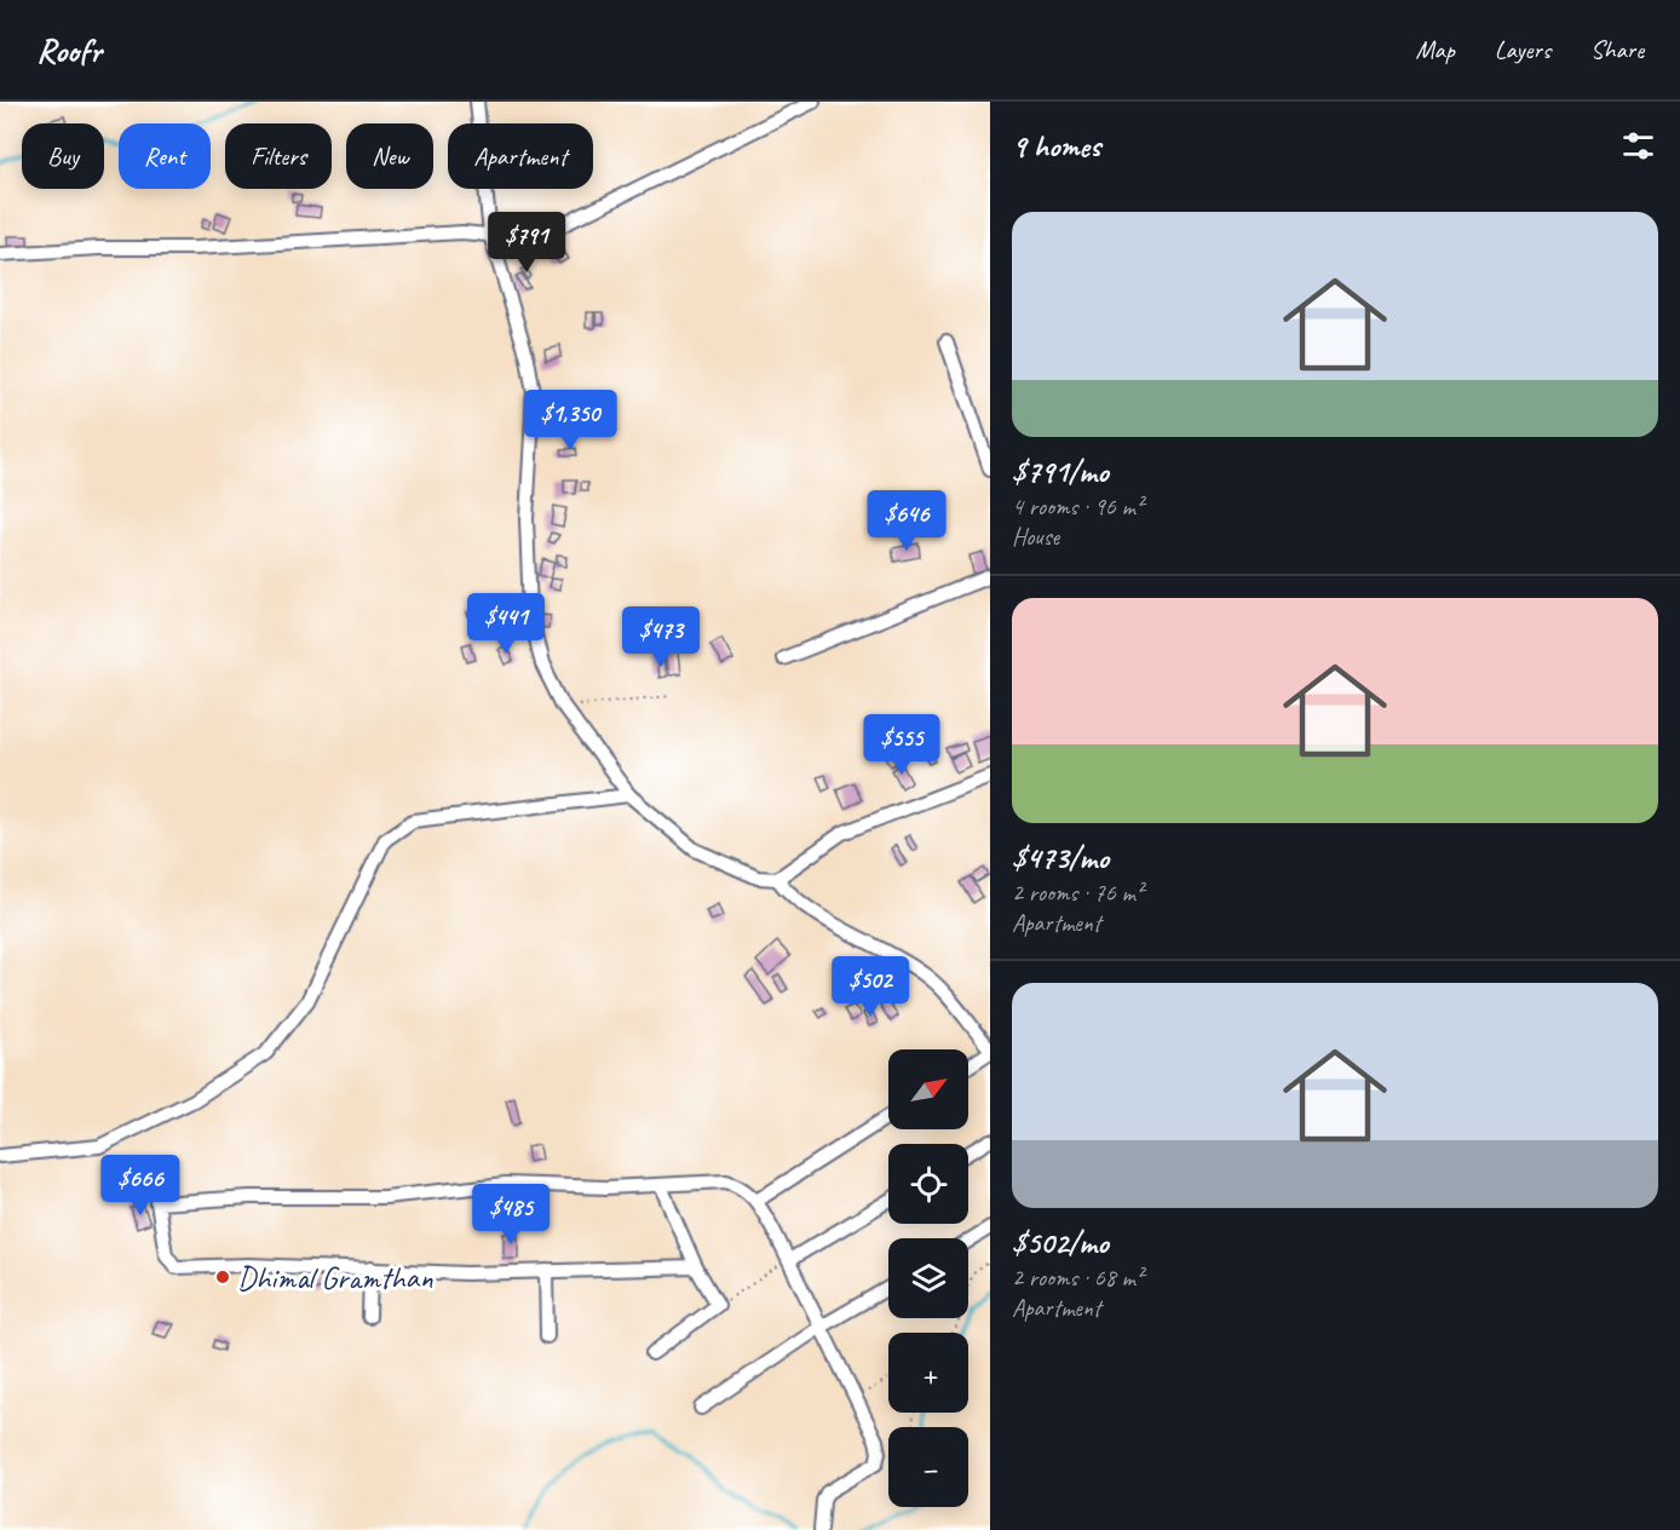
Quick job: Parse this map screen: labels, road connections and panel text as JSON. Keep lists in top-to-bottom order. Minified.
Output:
{"places":["Dhimal Gramthan"],"north":"top right","page":{"header":"Roofr","nav":["Map","Layers","Share"],"heading":"9 homes","chip":["Buy","Rent","Filters","New","Apartment"],"list":[{"name":"$791/mo","note":"4 rooms · 96 m² · House"},{"name":"$473/mo","note":"2 rooms · 76 m² · Apartment"},{"name":"$502/mo","note":"2 rooms · 68 m² · Apartment"}],"price":["$791","$1,350","$646","$441","$473","$555","$502","$666","$485"],"map_buttons":["+","−"]}}
